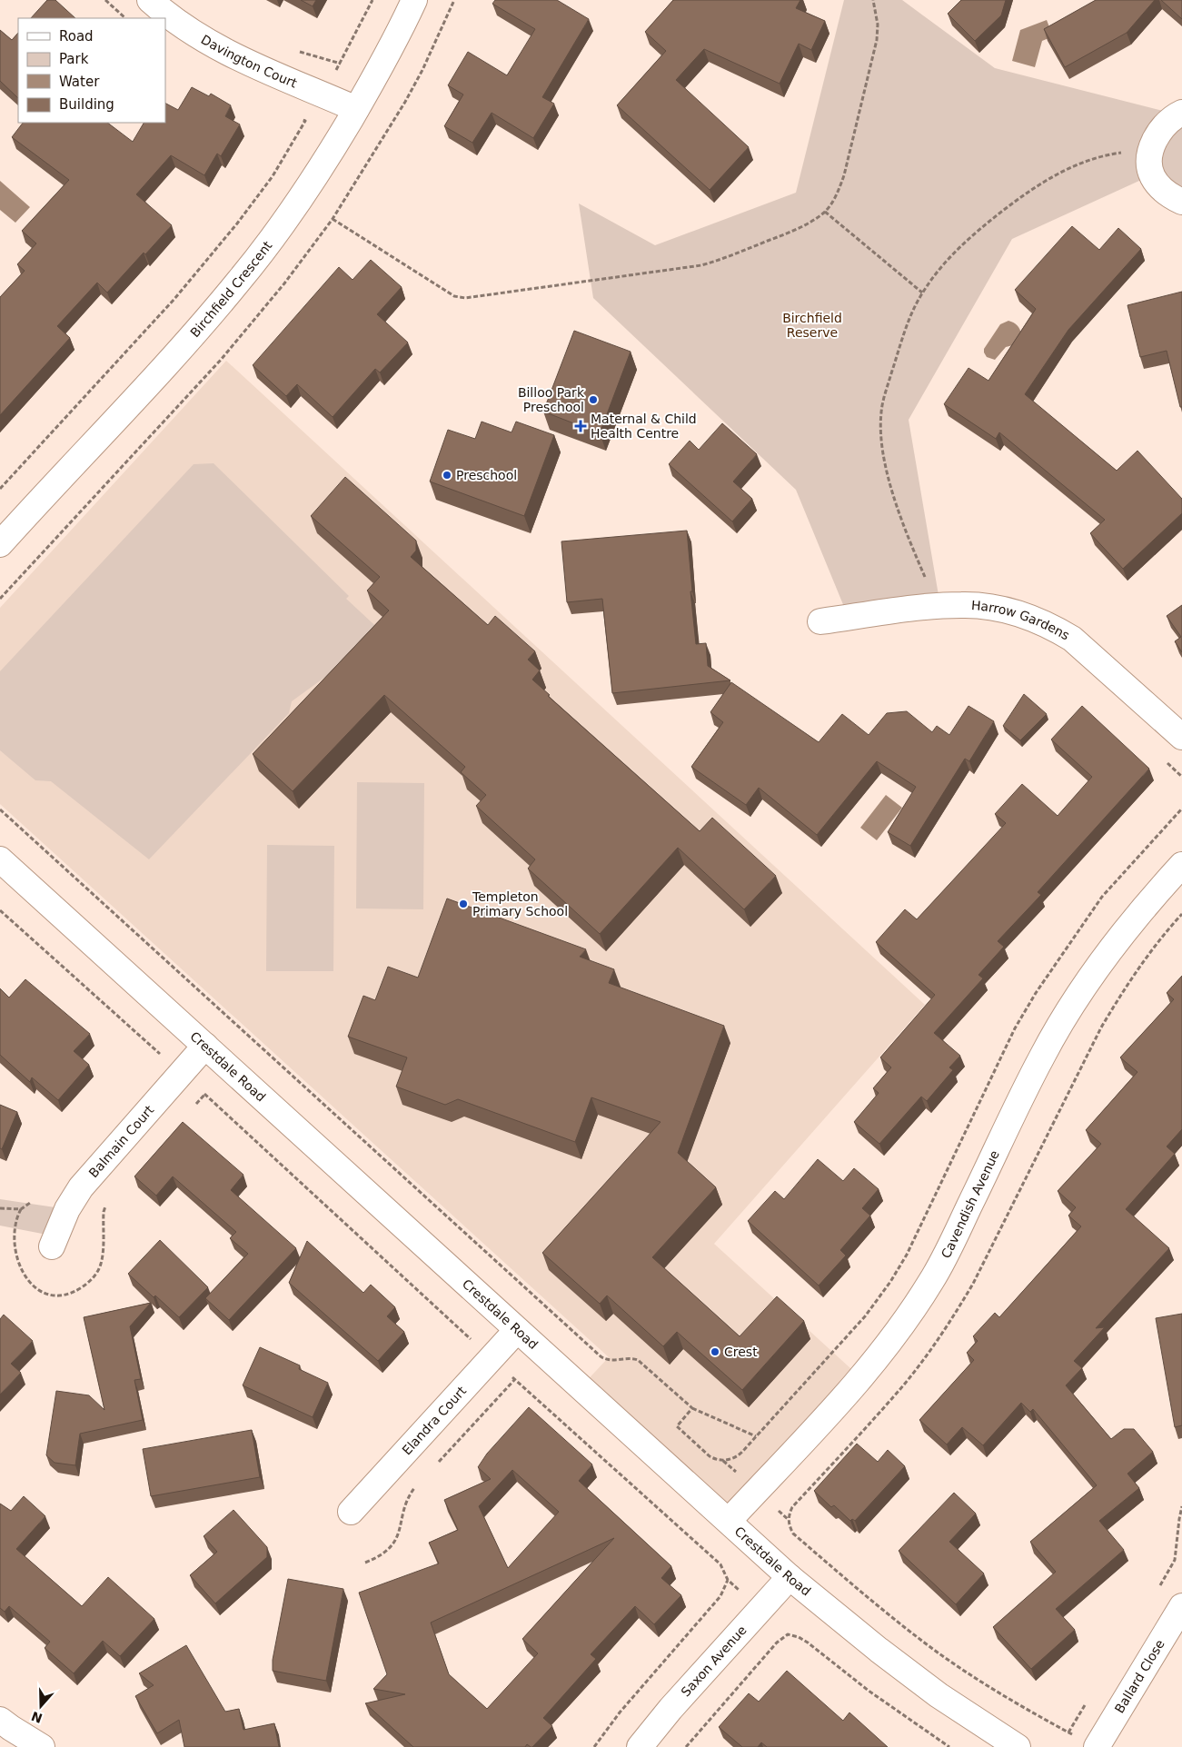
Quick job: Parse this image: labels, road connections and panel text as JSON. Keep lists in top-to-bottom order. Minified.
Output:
{"streets":{"street":["Davington Court","Birchfield Crescent","Harrow Gardens","Crestdale Road","Balmain Court","Cavendish Avenue","Elandra Court","Saxon Avenue","Ballard Close"]},"crossings":[["Davington Court","Birchfield Crescent"],["Crestdale Road","Balmain Court"],["Crestdale Road","Cavendish Avenue"],["Crestdale Road","Elandra Court"],["Crestdale Road","Saxon Avenue"]],"parks":["Birchfield Reserve"],"places":{"other":["Billoo Park Preschool","Preschool","Templeton Primary School","Crest"],"health":["Maternal & Child Health Centre"]},"legend":["Road","Park","Water","Building"],"north":"bottom"}
